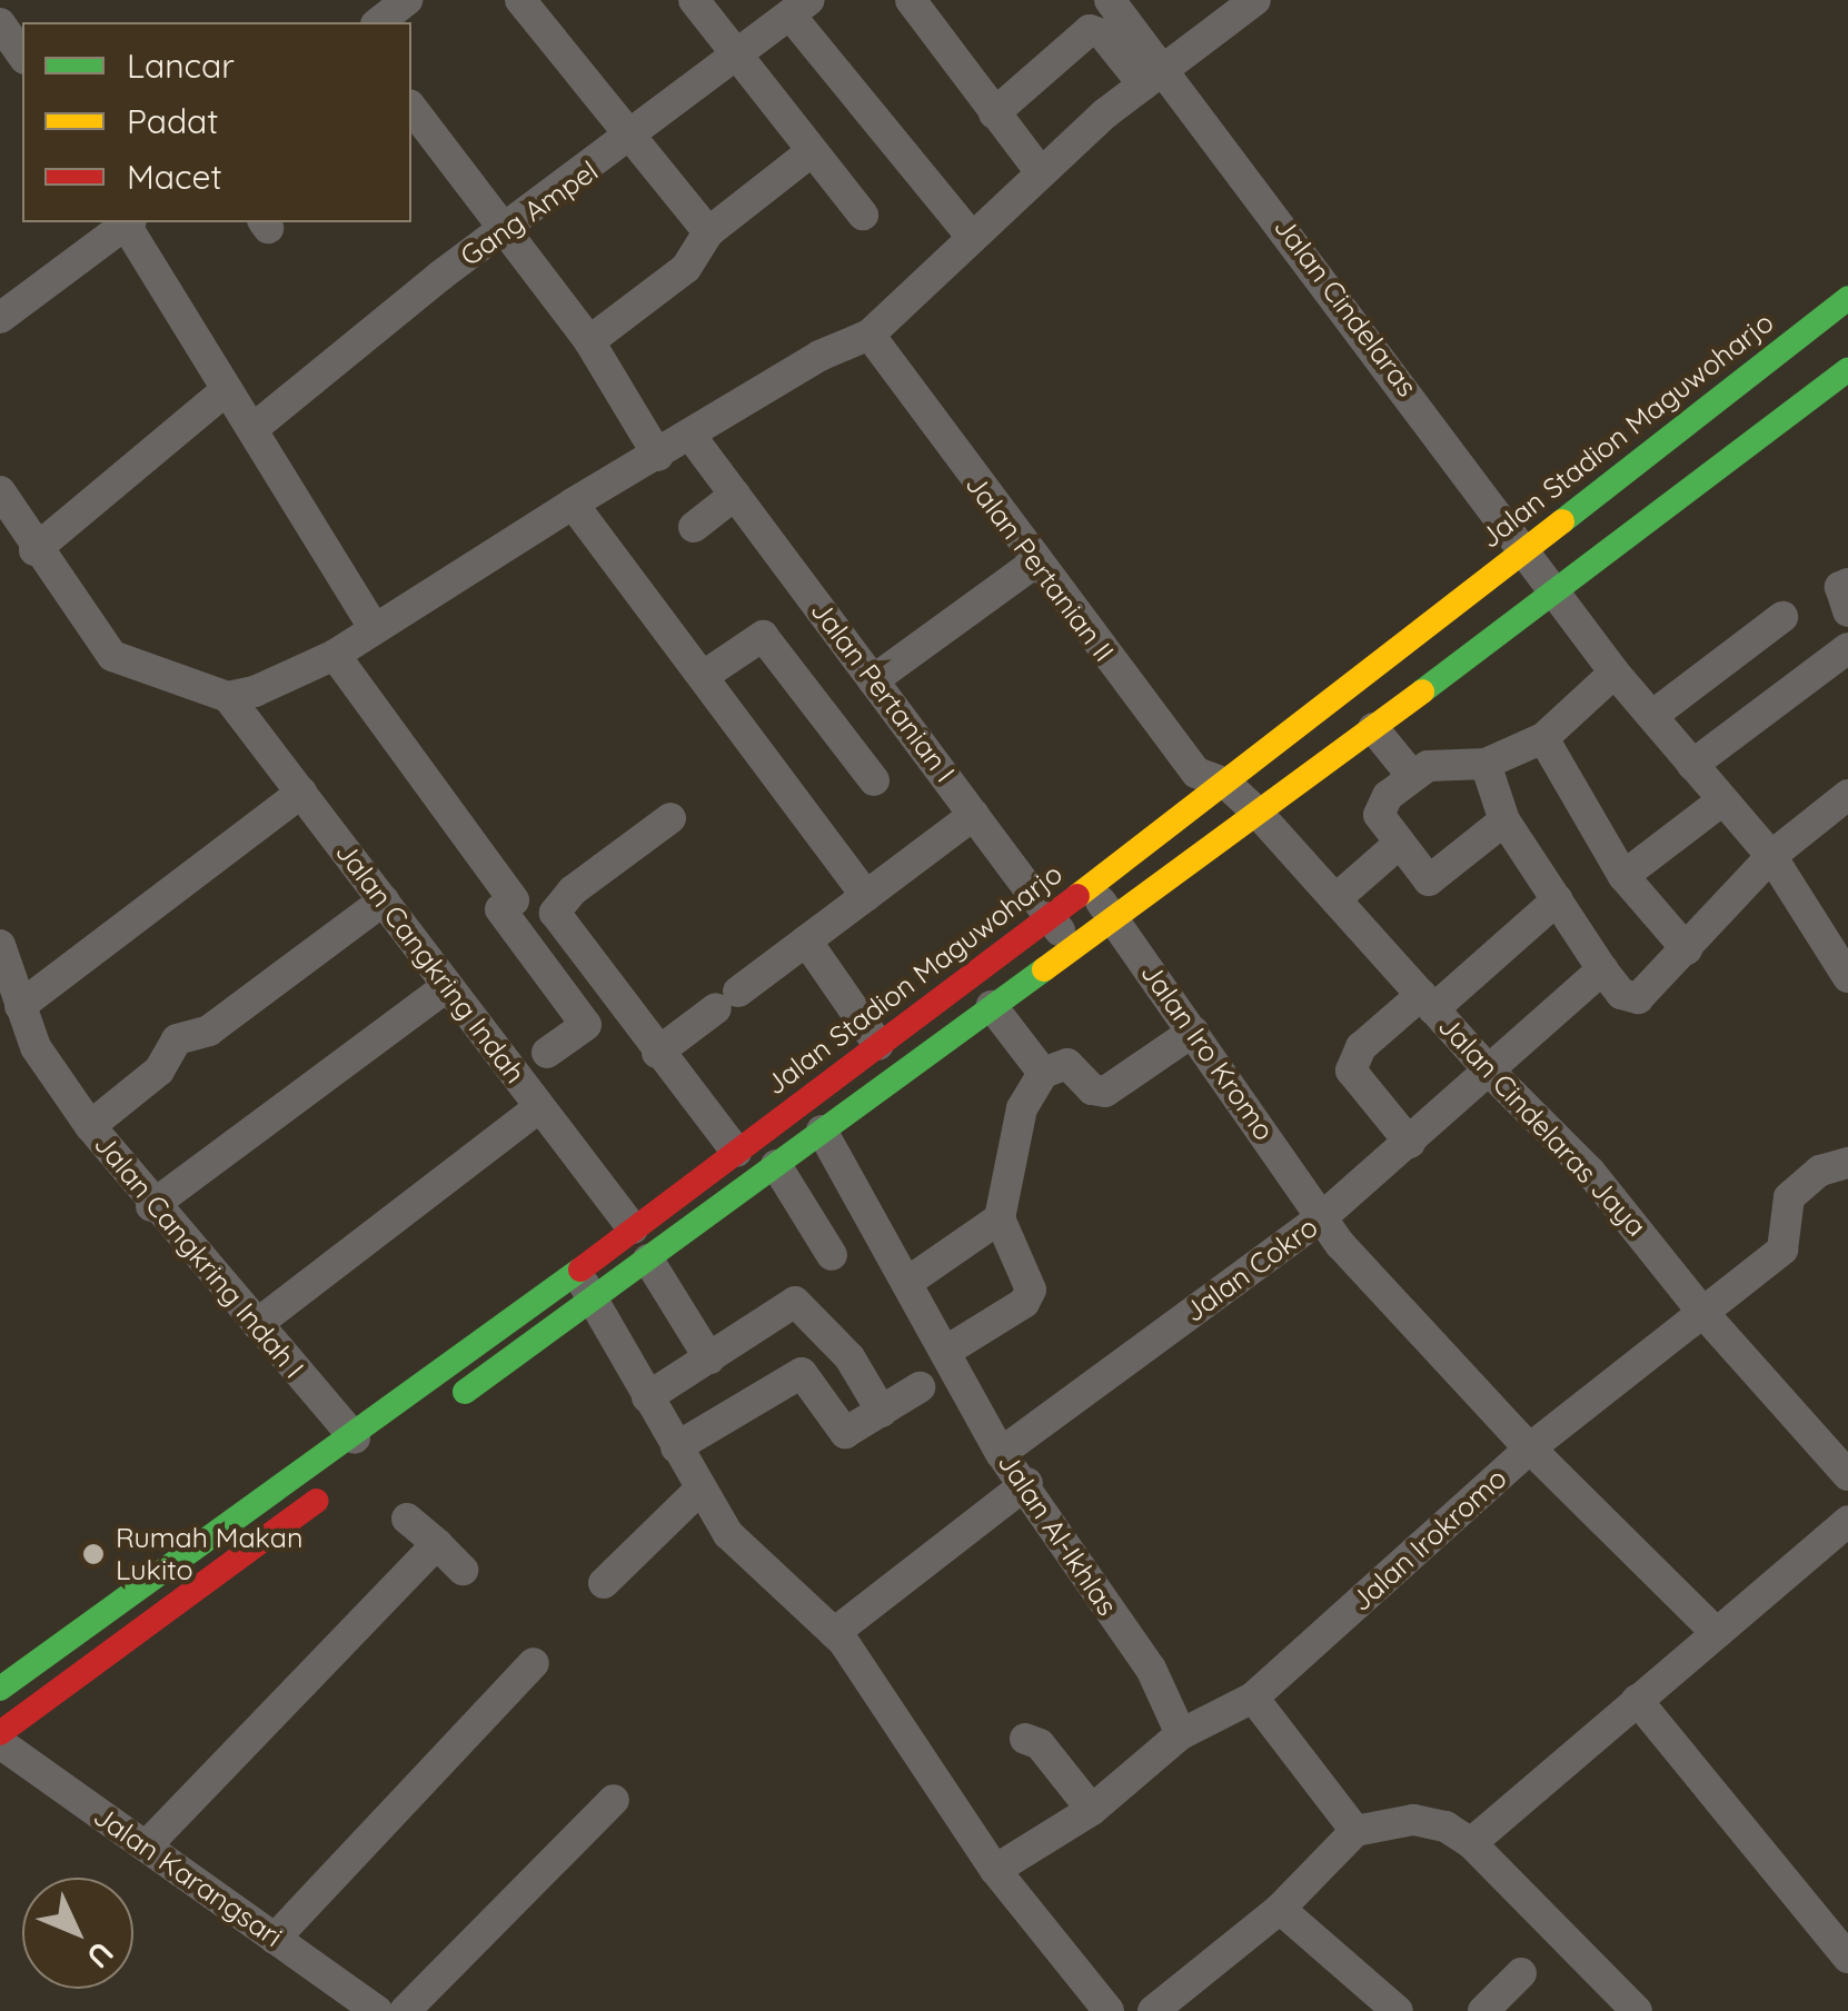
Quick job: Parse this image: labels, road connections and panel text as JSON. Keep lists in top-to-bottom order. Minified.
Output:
{"streets":{"main road":["Jalan Stadion Maguwoharjo"],"street":["Gang Ampel","Jalan Cindelaras","Jalan Pertanian II","Jalan Pertanian I","Jalan Cangkring Indah","Jalan Iro Kromo","Jalan Cindelaras Jaya","Jalan Cangkring Indah I","Jalan Cokro","Jalan Al-Ikhlas","Jalan Irokromo","Jalan Karangsari"]},"crossings":[["Jalan Cindelaras","Jalan Stadion Maguwoharjo"],["Jalan Stadion Maguwoharjo","Jalan Pertanian II"],["Jalan Stadion Maguwoharjo","Jalan Pertanian I"],["Jalan Stadion Maguwoharjo","Jalan Cangkring Indah"],["Jalan Stadion Maguwoharjo","Jalan Iro Kromo"],["Jalan Stadion Maguwoharjo","Jalan Cindelaras Jaya"],["Jalan Stadion Maguwoharjo","Jalan Cangkring Indah I"],["Jalan Stadion Maguwoharjo","Jalan Al-Ikhlas"],["Jalan Pertanian II","Jalan Cindelaras Jaya"],["Jalan Iro Kromo","Jalan Cokro"],["Jalan Iro Kromo","Jalan Irokromo"],["Jalan Cindelaras Jaya","Jalan Cokro"],["Jalan Cokro","Jalan Al-Ikhlas"],["Jalan Cokro","Jalan Irokromo"],["Jalan Al-Ikhlas","Jalan Irokromo"]],"places":["Rumah Makan Lukito"],"legend":["Lancar","Padat","Macet"],"north":"bottom right"}
